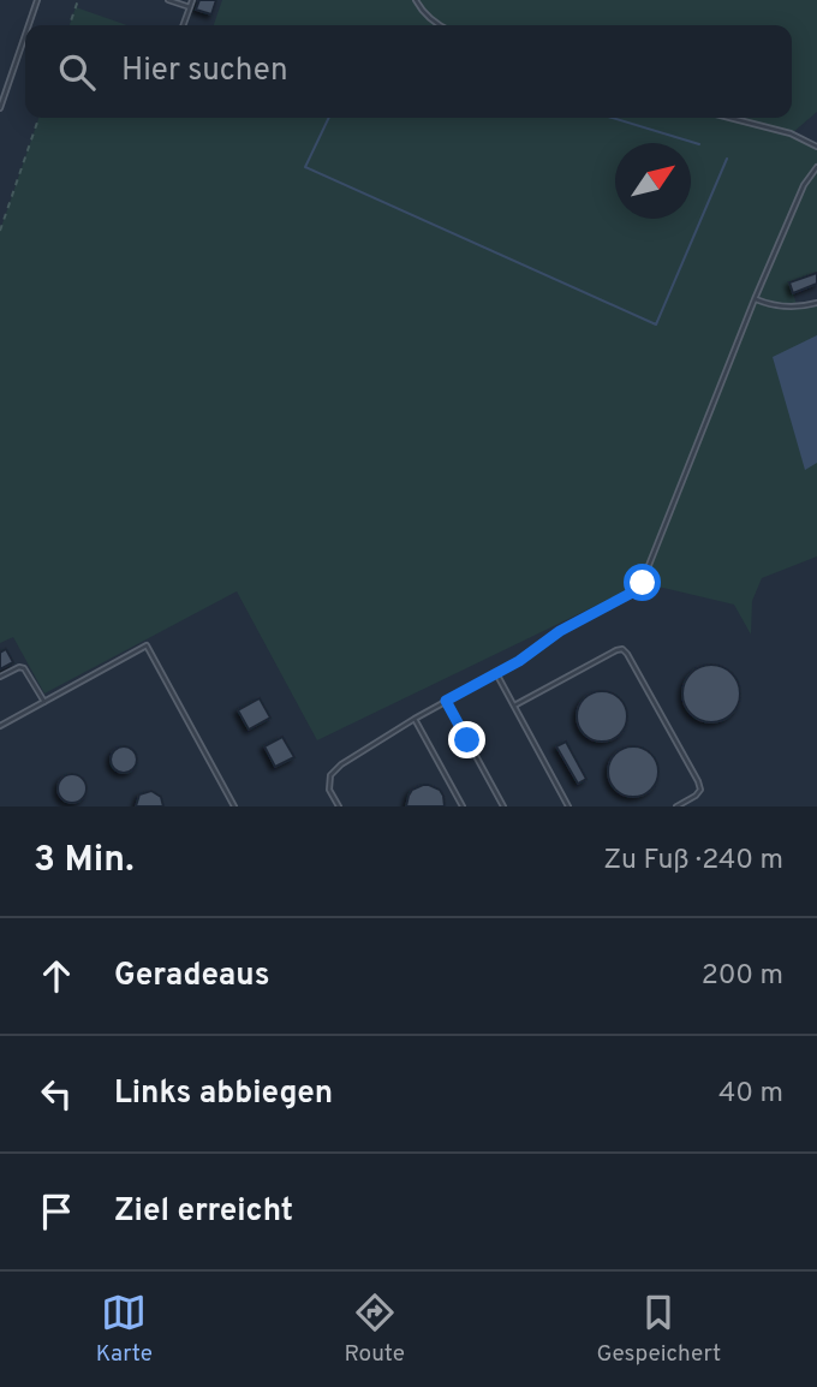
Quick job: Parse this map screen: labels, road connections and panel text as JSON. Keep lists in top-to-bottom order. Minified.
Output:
{"north":"top right","page":{"search":"Hier suchen","heading":["3 Min.","Zu Fuß · 240 m"],"list":[["Geradeaus","200 m"],["Links abbiegen","40 m"],"Ziel erreicht"],"nav":["Karte","Route","Gespeichert"]}}
